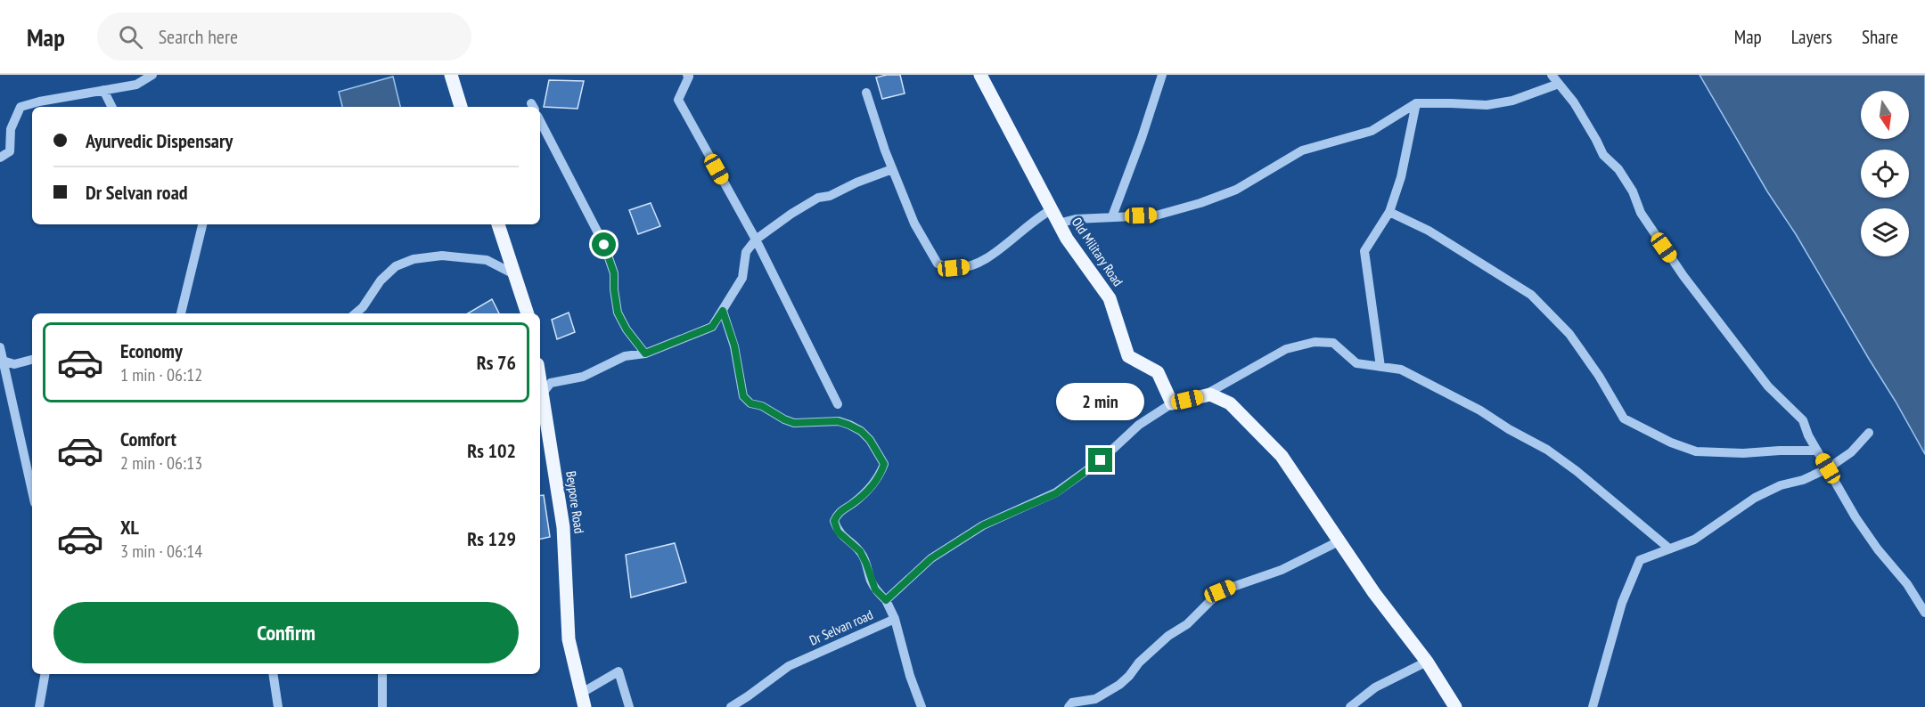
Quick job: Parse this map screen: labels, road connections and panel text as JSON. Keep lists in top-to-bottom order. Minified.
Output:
{"streets":{"main road":["Old Military Road","Beypore Road"],"street":["Dr Selvan road"]},"crossings":[["Old Military Road","Dr Selvan road"]],"north":"bottom","page":{"header":"Map","search":"Search here","nav":["Map","Layers","Share"],"banner":["Ayurvedic Dispensary","Dr Selvan road"],"list":[{"name":"Economy","note":"1 min · 06:12","value":"Rs 76"},{"name":"Comfort","note":"2 min · 06:13","value":"Rs 102"},{"name":"XL","note":"3 min · 06:14","value":"Rs 129"}],"bubble":"2 min","buttons":"Confirm"}}
